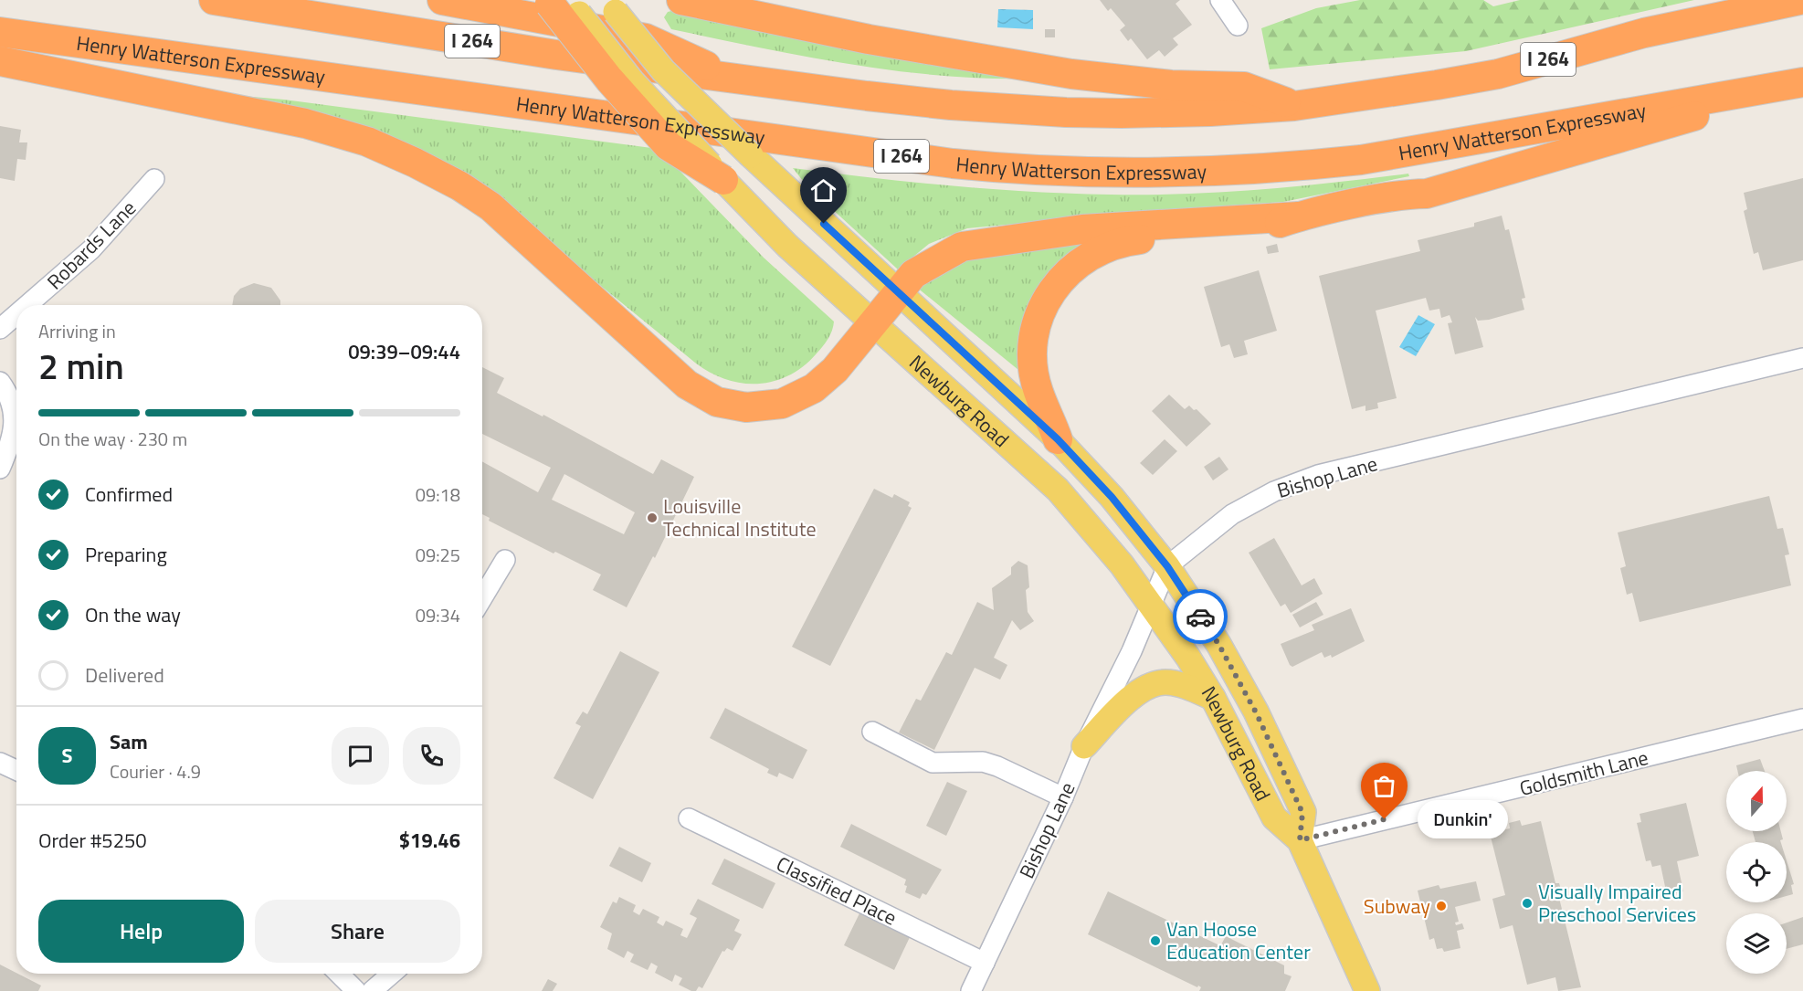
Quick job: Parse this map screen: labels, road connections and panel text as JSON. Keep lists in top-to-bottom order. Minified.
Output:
{"streets":{"highway":["I 264","Henry Watterson Expressway"],"main road":["Newburg Road"],"street":["Robards Lane","Bishop Lane","Goldsmith Lane","Classified Place"]},"crossings":[["Newburg Road","Bishop Lane"],["Newburg Road","Goldsmith Lane"],["Bishop Lane","Classified Place"]],"places":["Louisville Technical Institute","Dunkin'","Visually Impaired Preschool Services","Subway","Van Hoose Education Center"],"north":"top","page":{"heading":["2 min","Arriving in","09:39–09:44"],"panel":["Sam","Courier · 4.9","Order #5250","$19.46"],"bar":"On the way · 230 m","list":[["Confirmed","09:18"],["Preparing","09:25"],["On the way","09:34"],"Delivered"],"round":"S","bubble":"Dunkin'","buttons":["Help","Share"]}}
